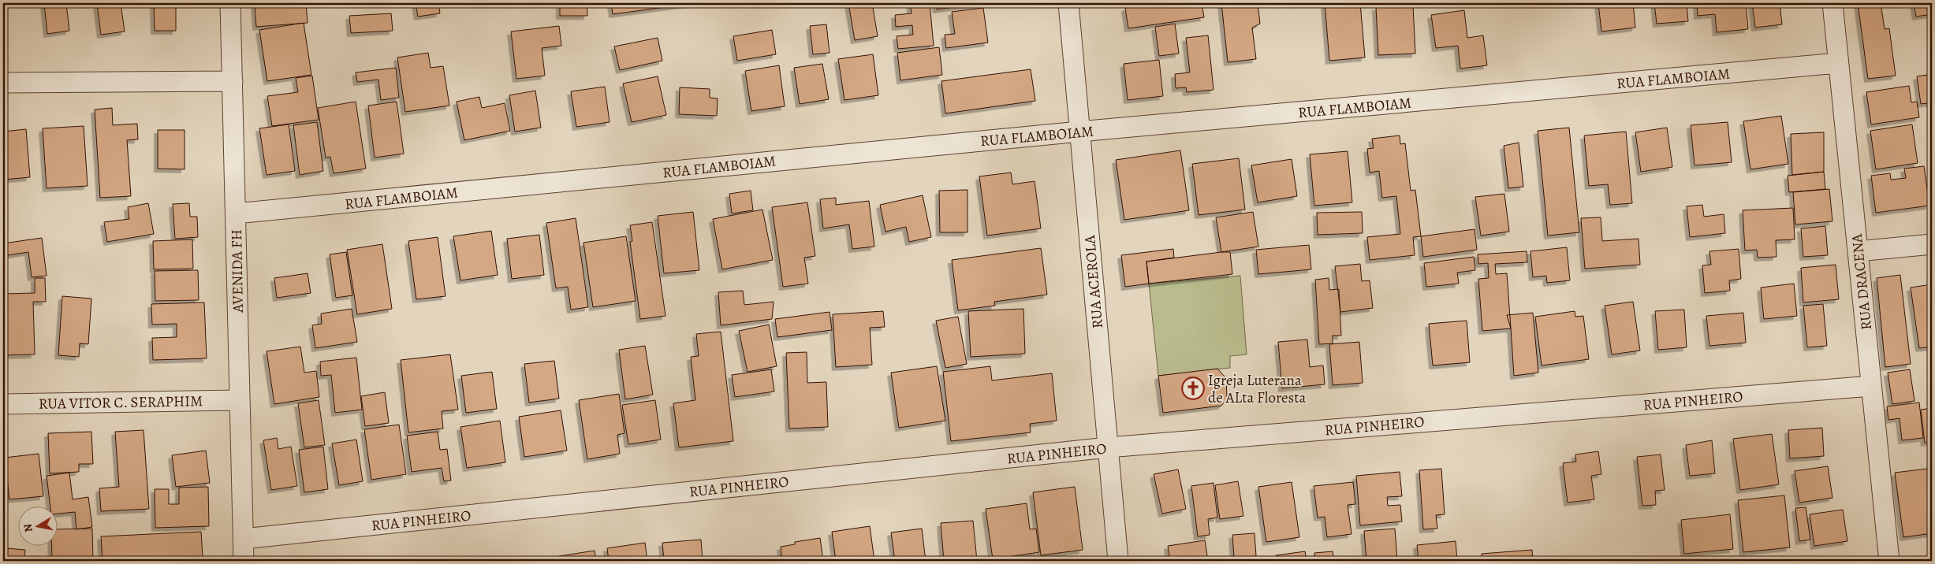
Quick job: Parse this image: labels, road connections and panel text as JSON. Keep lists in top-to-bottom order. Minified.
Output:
{"streets":{"street":["RUA FLAMBOIAM","AVENIDA FH","RUA ACEROLA","RUA DRACENA","RUA PINHEIRO","RUA VITOR C. SERAPHIM"]},"crossings":[["RUA FLAMBOIAM","AVENIDA FH"],["RUA FLAMBOIAM","RUA ACEROLA"],["RUA FLAMBOIAM","RUA DRACENA"],["AVENIDA FH","RUA PINHEIRO"],["AVENIDA FH","RUA VITOR C. SERAPHIM"],["RUA ACEROLA","RUA PINHEIRO"],["RUA DRACENA","RUA PINHEIRO"]],"places":{"church":["Igreja Luterana de ALta Floresta"]},"north":"left"}
